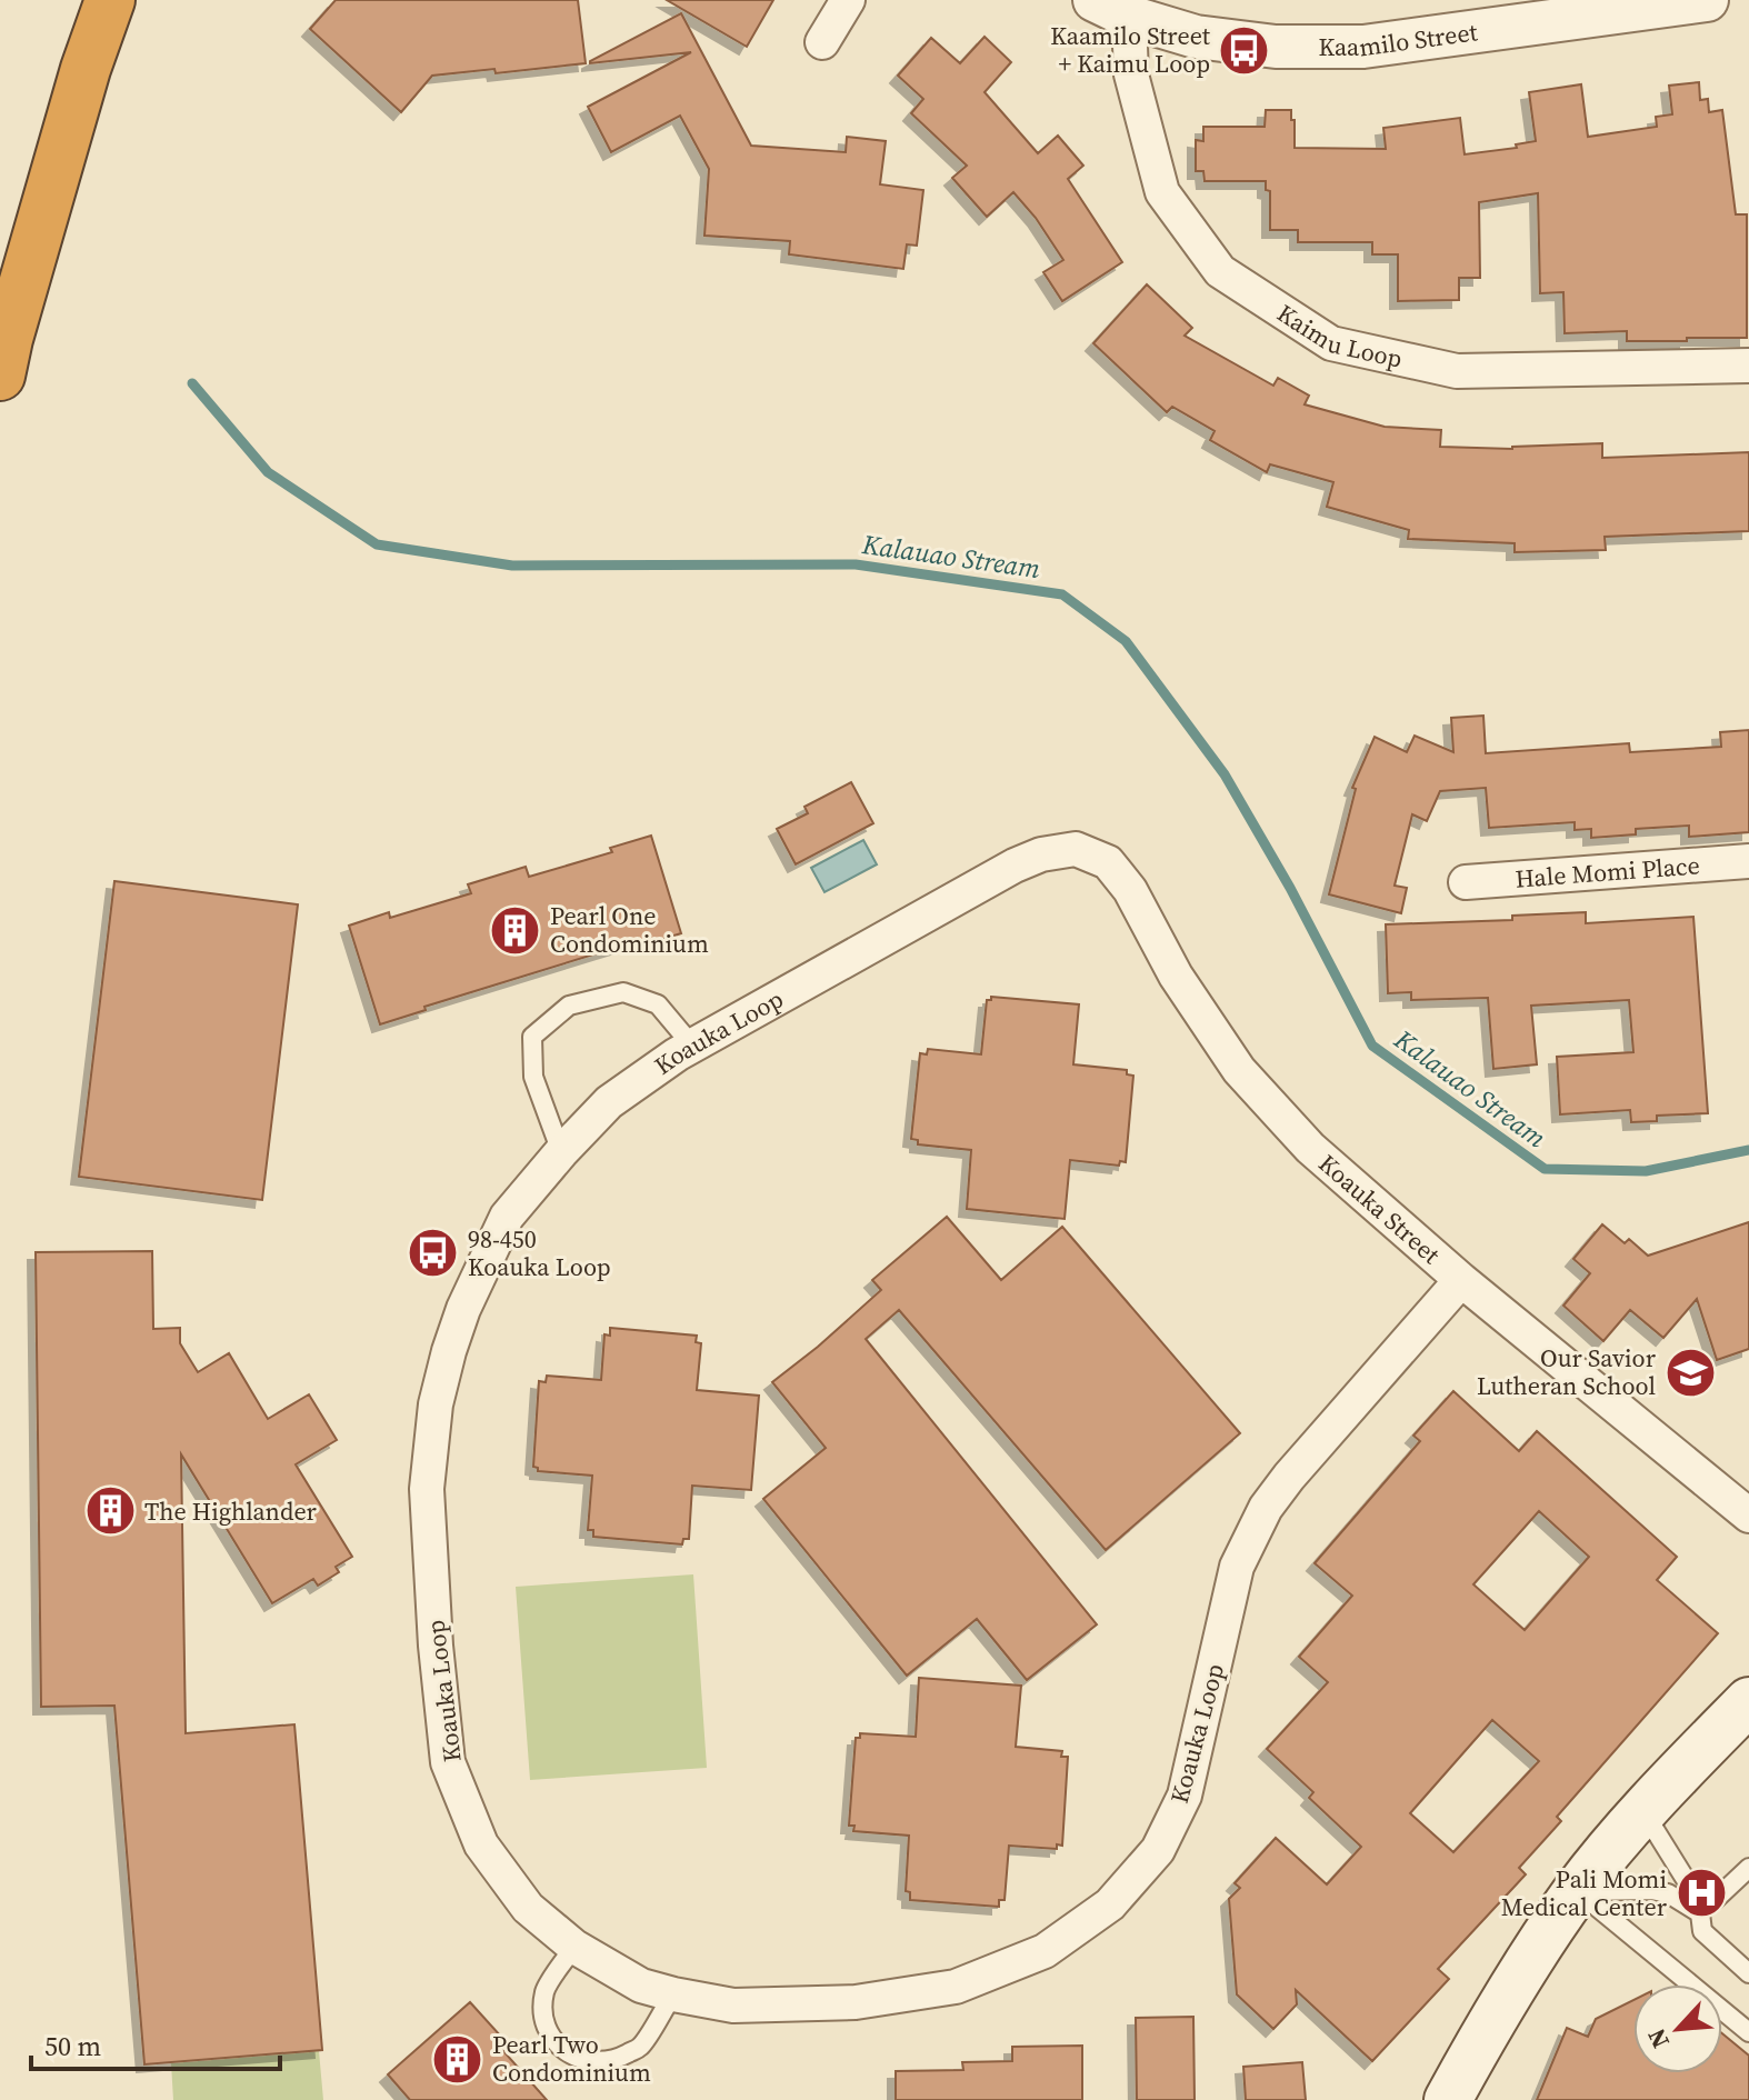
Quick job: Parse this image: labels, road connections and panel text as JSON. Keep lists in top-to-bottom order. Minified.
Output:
{"streets":{"street":["Kaamilo Street","Kaimu Loop","Hale Momi Place","Koauka Loop","Koauka Street"]},"crossings":[["Kaamilo Street","Kaimu Loop"],["Koauka Loop","Koauka Street"]],"water":["Kalauao Stream"],"places":{"bus stop":["Kaamilo Street + Kaimu Loop","98-450 Koauka Loop"],"building":["Pearl One Condominium","The Highlander","Pearl Two Condominium"],"school or university":["Our Savior Lutheran School"],"hospital":["Pali Momi Medical Center"]},"scale_bar":"50 m","north":"bottom left"}
